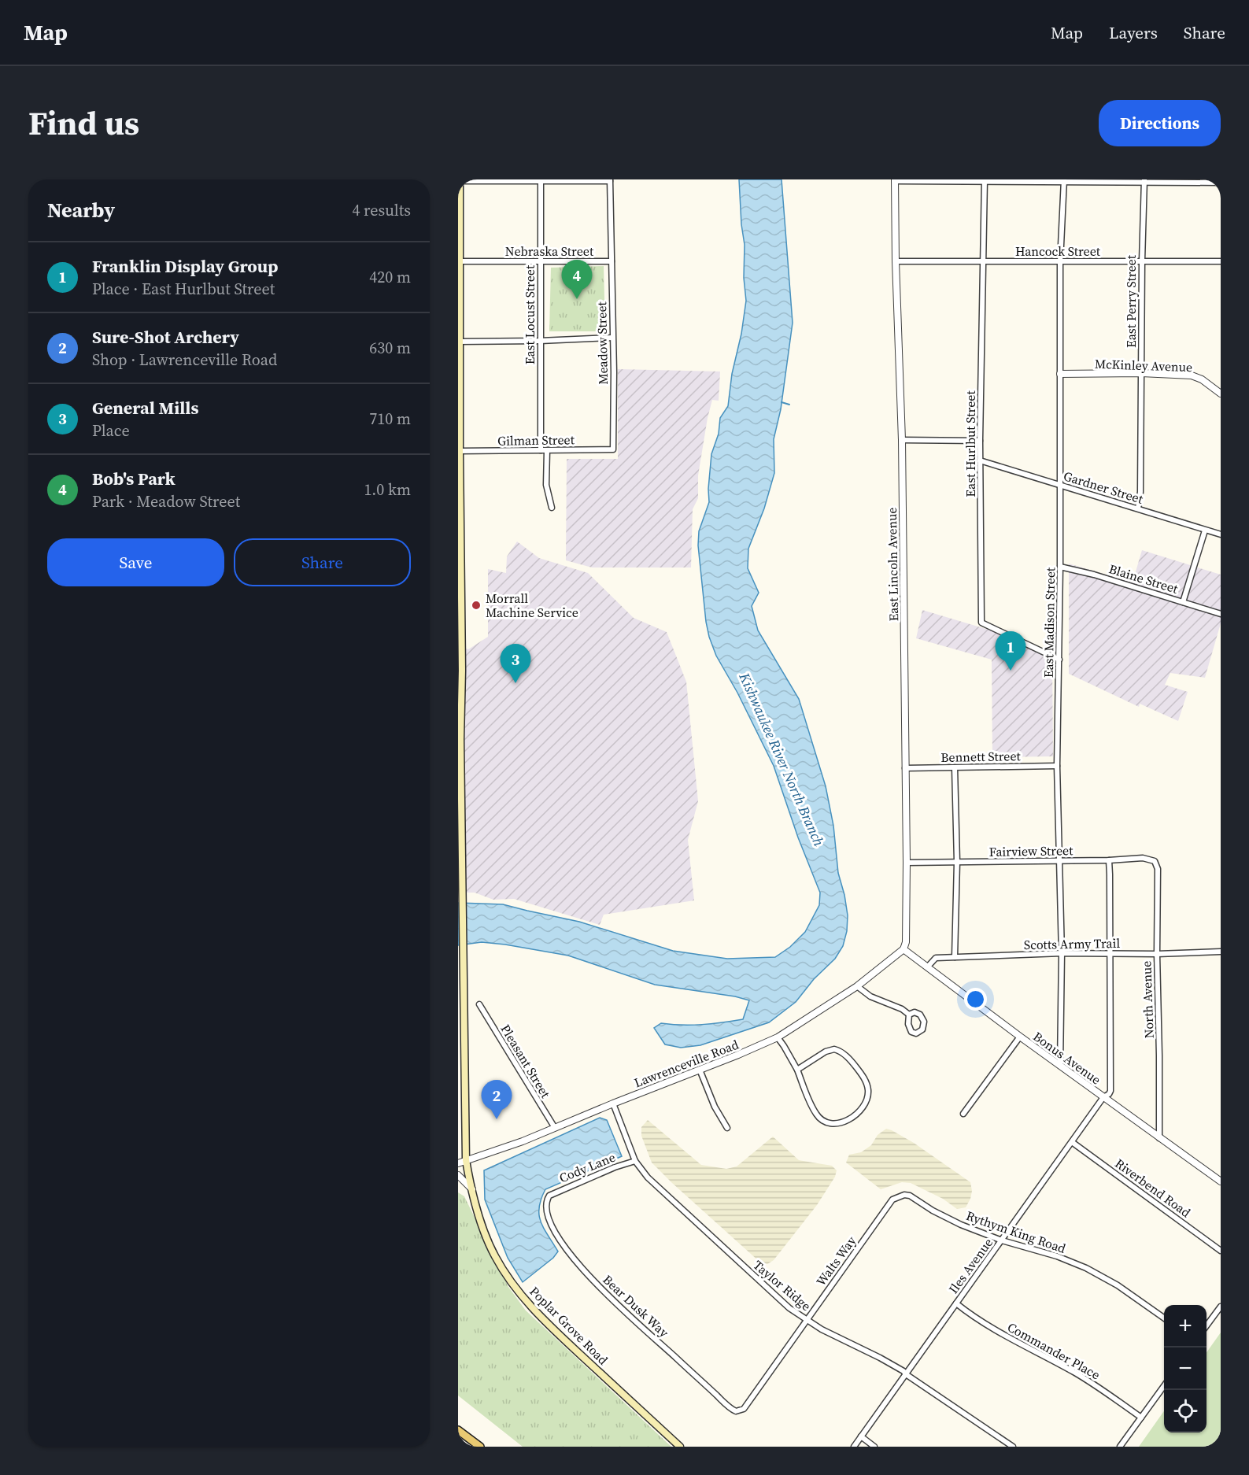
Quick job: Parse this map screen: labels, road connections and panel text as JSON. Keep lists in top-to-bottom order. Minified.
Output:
{"streets":{"main road":["Poplar Grove Road"],"street":["Nebraska Street","Hancock Street","East Perry Street","East Locust Street","Meadow Street","McKinley Avenue","Gilman Street","East Hurlbut Street","Gardner Street","East Lincoln Avenue","Blaine Street","East Madison Street","Bennett Street","Fairview Street","Scotts Army Trail","North Avenue","Bonus Avenue","Pleasant Street","Lawrenceville Road","Cody Lane","Riverbend Road","Rythym King Road","Walts Way","Iles Avenue","Taylor Ridge","Bear Dusk Way","Commander Place"]},"crossings":[["Nebraska Street","East Locust Street"],["Nebraska Street","Meadow Street"],["Nebraska Street","Poplar Grove Road"],["Hancock Street","East Perry Street"],["Hancock Street","East Hurlbut Street"],["Hancock Street","East Lincoln Avenue"],["Hancock Street","East Madison Street"],["East Perry Street","McKinley Avenue"],["East Perry Street","Gardner Street"],["East Locust Street","Gilman Street"],["Meadow Street","Gilman Street"],["McKinley Avenue","East Madison Street"],["Gilman Street","Poplar Grove Road"],["East Hurlbut Street","Gardner Street"],["East Hurlbut Street","East Madison Street"],["Gardner Street","East Madison Street"],["East Lincoln Avenue","Bennett Street"],["East Lincoln Avenue","Fairview Street"],["East Lincoln Avenue","Bonus Avenue"],["East Lincoln Avenue","Lawrenceville Road"],["Blaine Street","East Madison Street"],["East Madison Street","Bennett Street"],["East Madison Street","Fairview Street"],["East Madison Street","Scotts Army Trail"],["East Madison Street","Bonus Avenue"],["Fairview Street","North Avenue"],["Fairview Street","Iles Avenue"],["Scotts Army Trail","North Avenue"],["Scotts Army Trail","Bonus Avenue"],["Scotts Army Trail","Iles Avenue"],["North Avenue","Bonus Avenue"],["Bonus Avenue","Lawrenceville Road"],["Bonus Avenue","Iles Avenue"],["Pleasant Street","Lawrenceville Road"],["Lawrenceville Road","Taylor Ridge"],["Lawrenceville Road","Poplar Grove Road"],["Cody Lane","Taylor Ridge"],["Cody Lane","Bear Dusk Way"],["Riverbend Road","Iles Avenue"],["Rythym King Road","Walts Way"],["Rythym King Road","Iles Avenue"],["Walts Way","Taylor Ridge"],["Walts Way","Bear Dusk Way"],["Iles Avenue","Taylor Ridge"],["Iles Avenue","Commander Place"]],"water":["Kishwaukee River North Branch"],"places":["Morrall Machine Service"],"page":{"header":"Map","nav":["Map","Layers","Share"],"title":"Find us","buttons":["Directions",["Save","Share"]],"heading":["Nearby","4 results"],"list":[{"mark":"1","name":"Franklin Display Group","note":"Place · East Hurlbut Street","value":"420 m"},{"mark":"2","name":"Sure-Shot Archery","note":"Shop · Lawrenceville Road","value":"630 m"},{"mark":"3","name":"General Mills","note":"Place","value":"710 m"},{"mark":"4","name":"Bob's Park","note":"Park · Meadow Street","value":"1.0 km"}],"pins":["4","1","3","2"],"map_buttons":["+","−"]}}
